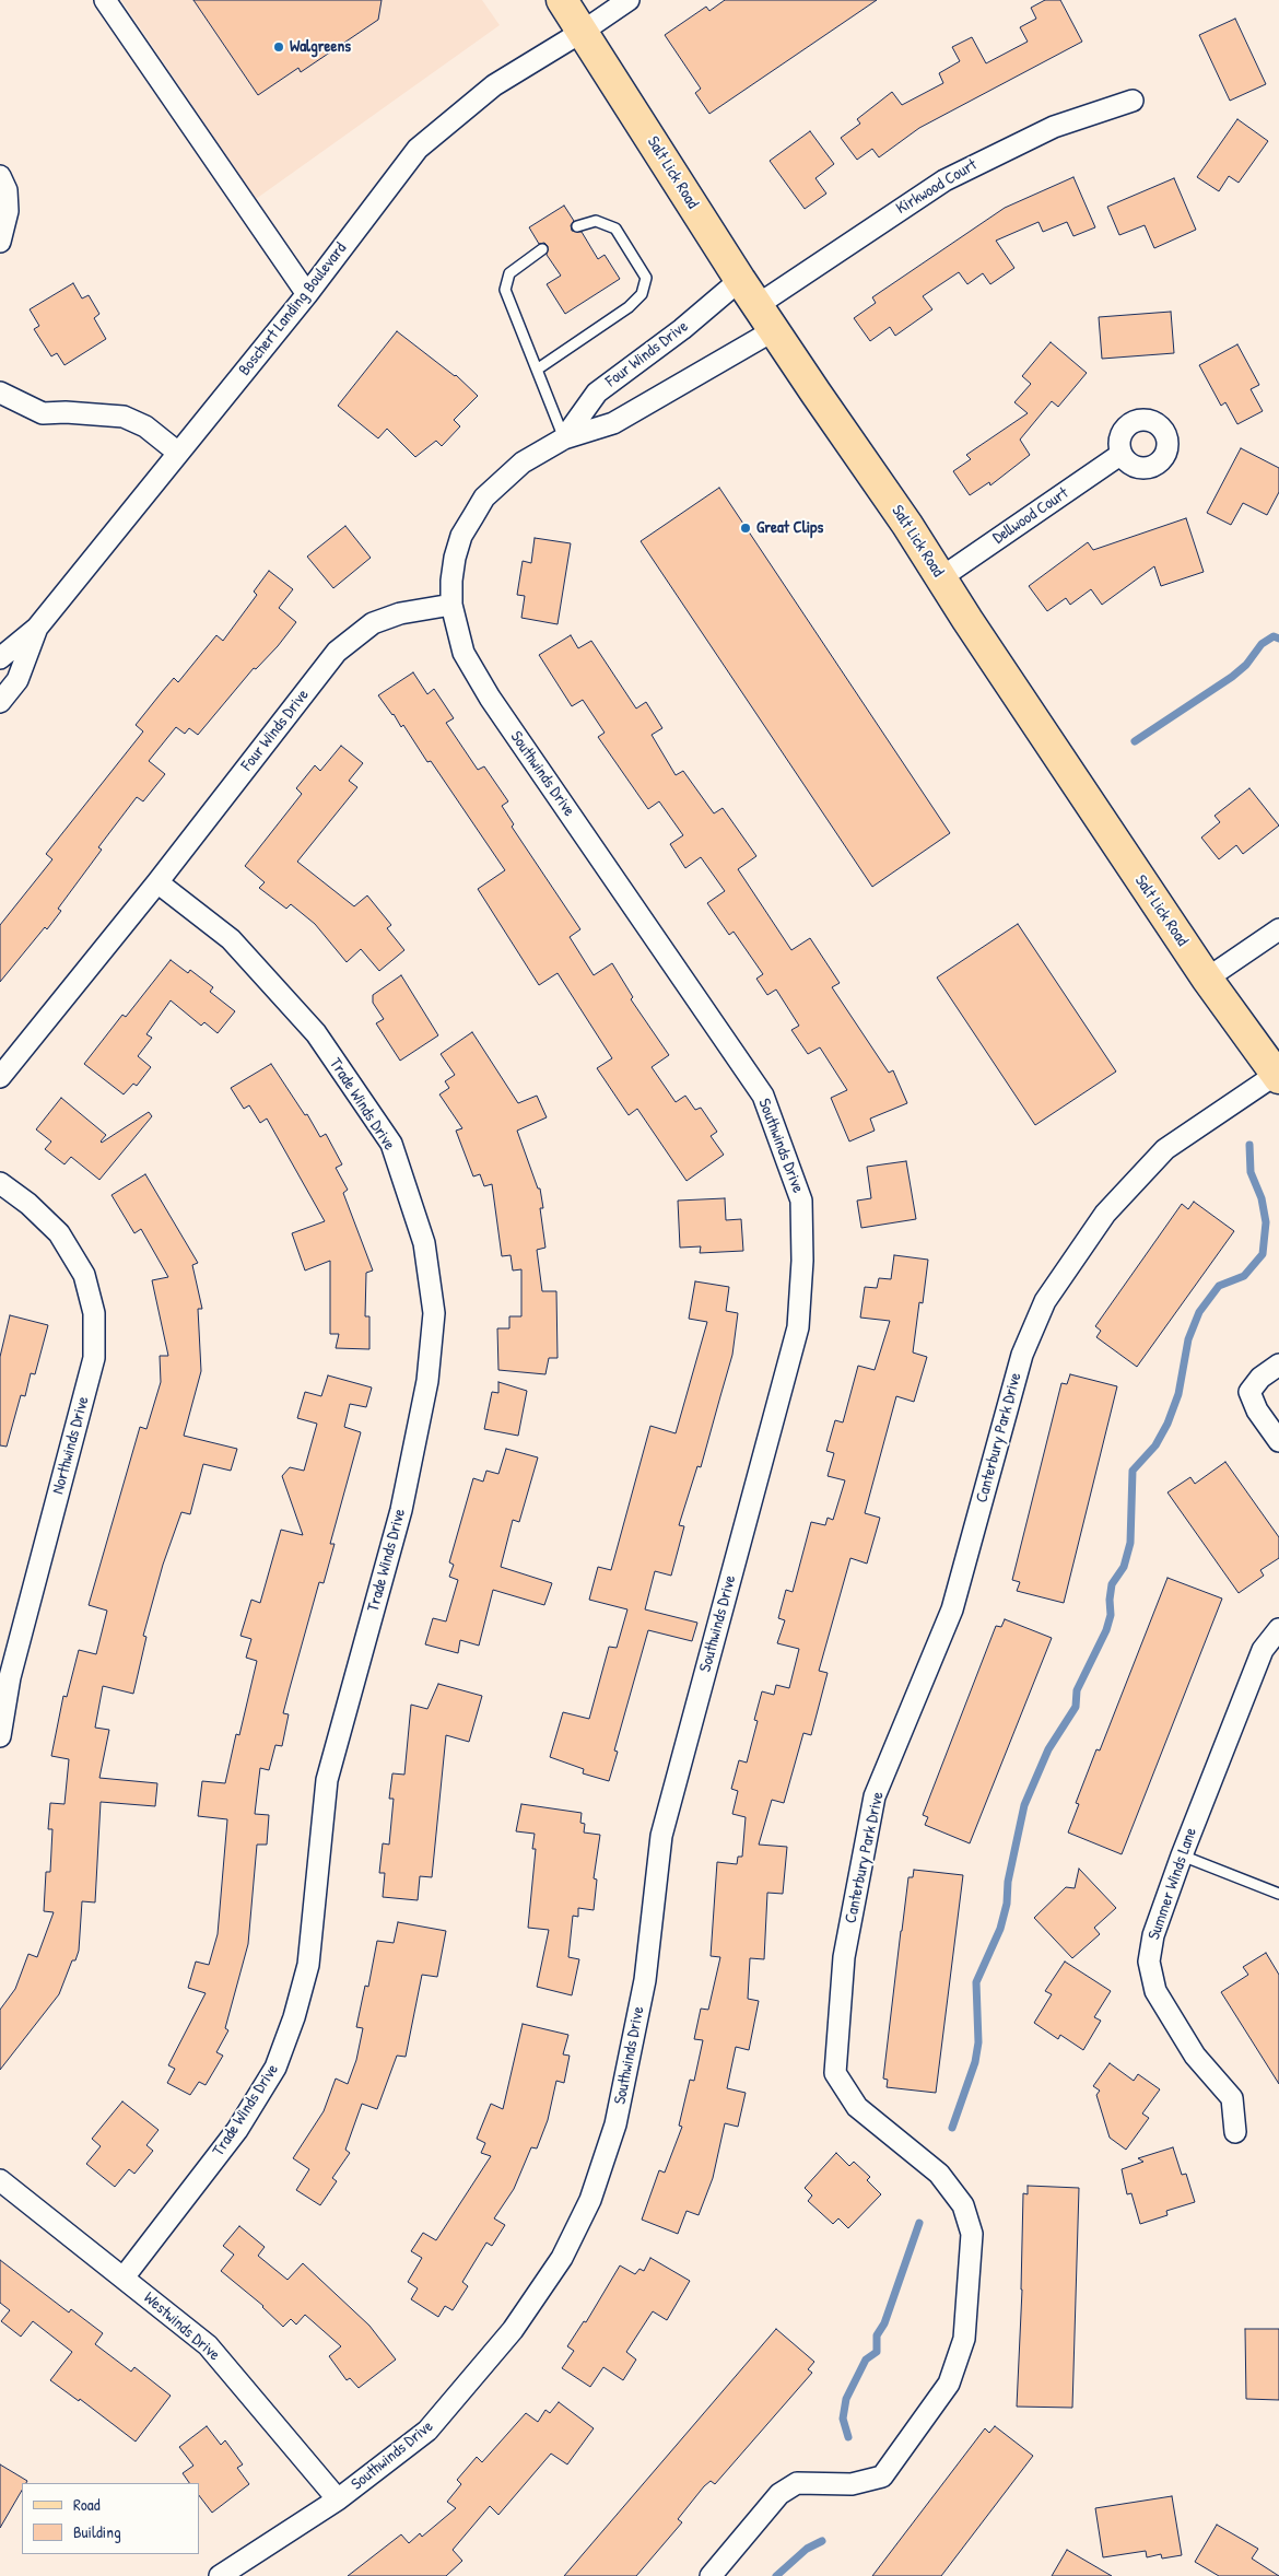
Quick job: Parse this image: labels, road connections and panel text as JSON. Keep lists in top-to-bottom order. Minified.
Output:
{"streets":{"main road":["Salt Lick Road"],"street":["Kirkwood Court","Boschert Landing Boulevard","Four Winds Drive","Dellwood Court","Southwinds Drive","Trade Winds Drive","Canterbury Park Drive","Northwinds Drive","Summer Winds Lane","Westwinds Drive"]},"crossings":[["Salt Lick Road","Kirkwood Court"],["Salt Lick Road","Boschert Landing Boulevard"],["Salt Lick Road","Four Winds Drive"],["Salt Lick Road","Dellwood Court"],["Salt Lick Road","Canterbury Park Drive"],["Four Winds Drive","Southwinds Drive"],["Four Winds Drive","Trade Winds Drive"],["Southwinds Drive","Westwinds Drive"],["Trade Winds Drive","Westwinds Drive"]],"places":["Walgreens","Great Clips"],"legend":["Road","Building"]}
